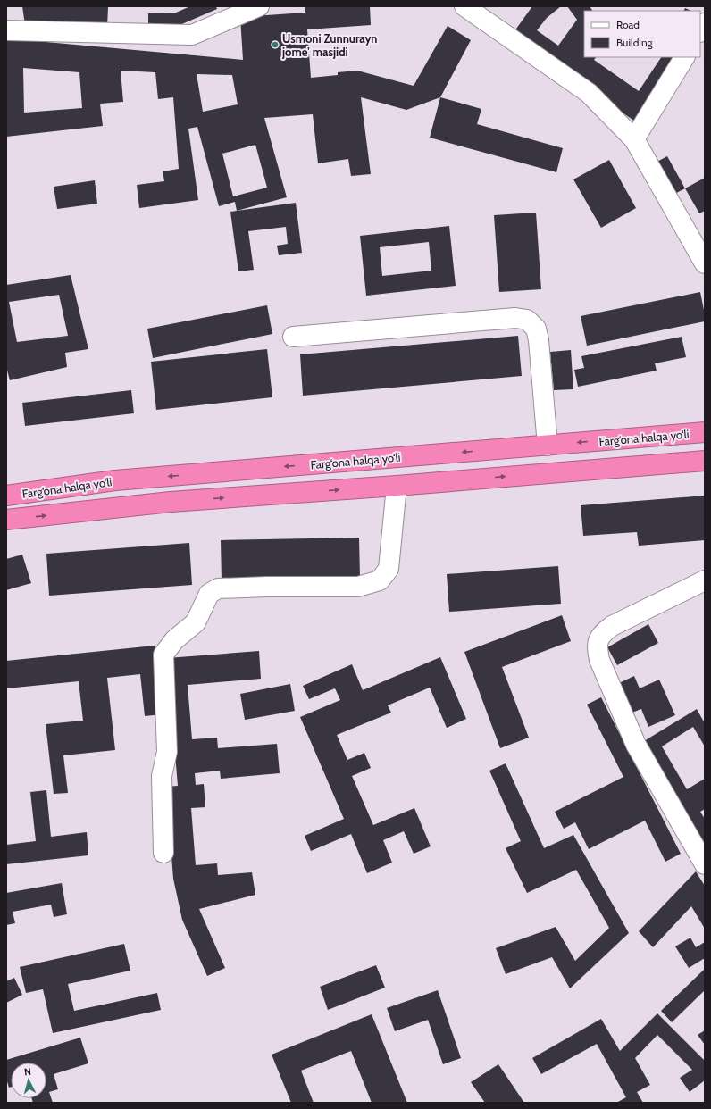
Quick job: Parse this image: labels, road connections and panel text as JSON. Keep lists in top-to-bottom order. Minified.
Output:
{"streets":{"highway":["Farg‘ona halqa yo‘li"]},"places":["Usmoni Zunnurayn jome' masjidi"],"legend":["Road","Building"],"north":"top"}
